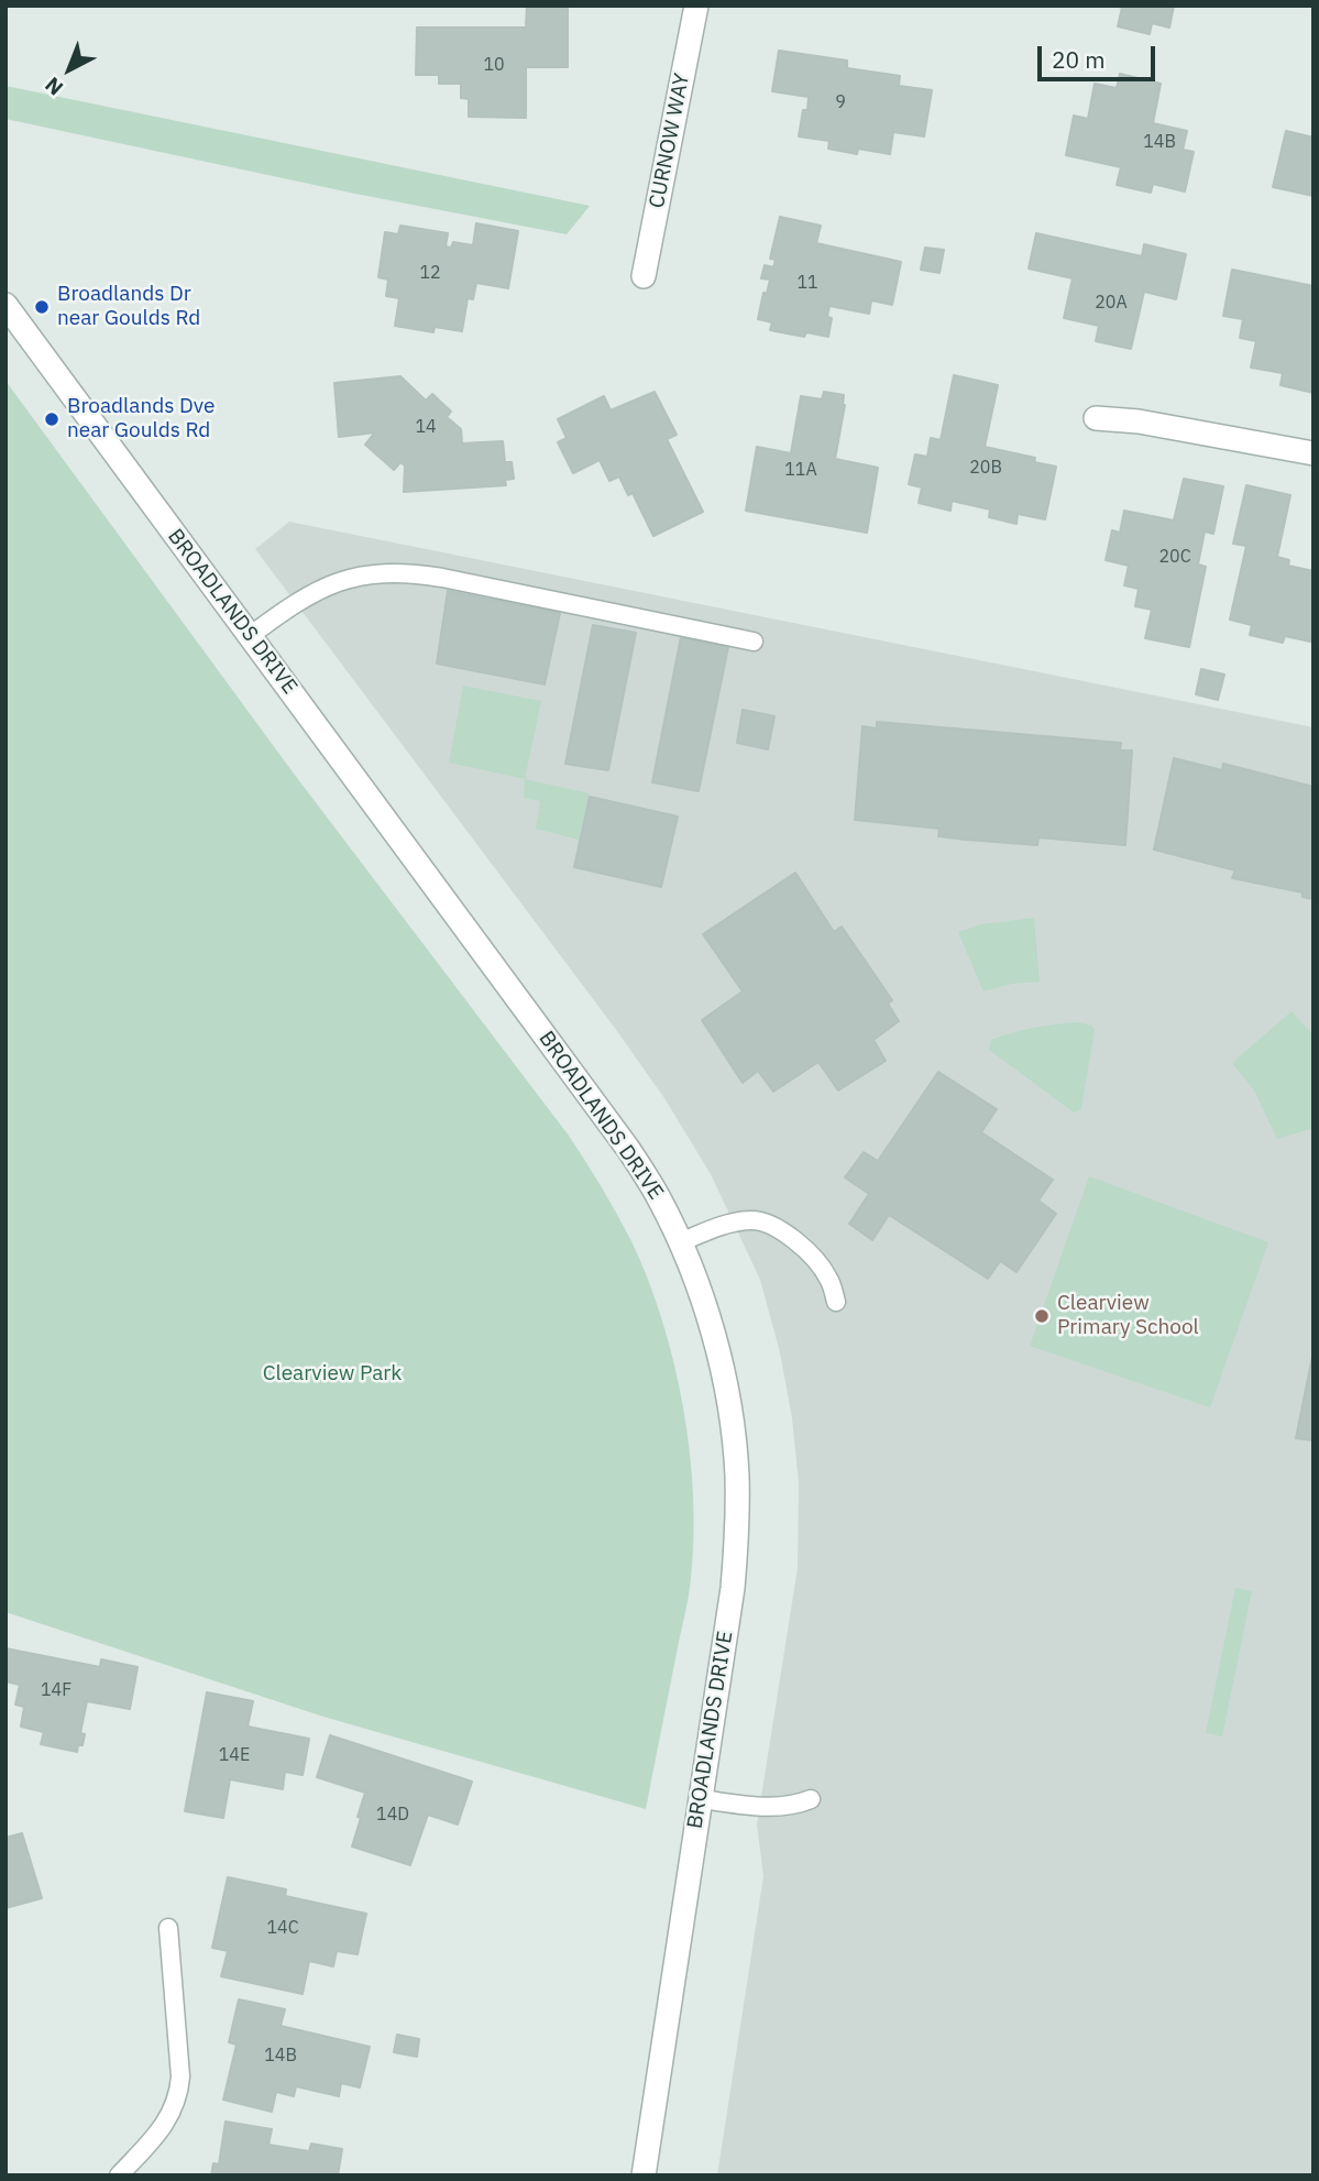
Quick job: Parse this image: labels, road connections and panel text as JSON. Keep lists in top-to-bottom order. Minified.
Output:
{"streets":{"street":["CURNOW WAY","BROADLANDS DRIVE"]},"parks":["Clearview Park"],"places":["Broadlands Dr near Goulds Rd","Broadlands Dve near Goulds Rd","Clearview Primary School"],"house_numbers":["10","9","14B","12","11","20A","14","20B","11A","20C","14F","14E","14D","14C","14B"],"scale_bar":"20 m","north":"bottom left"}
